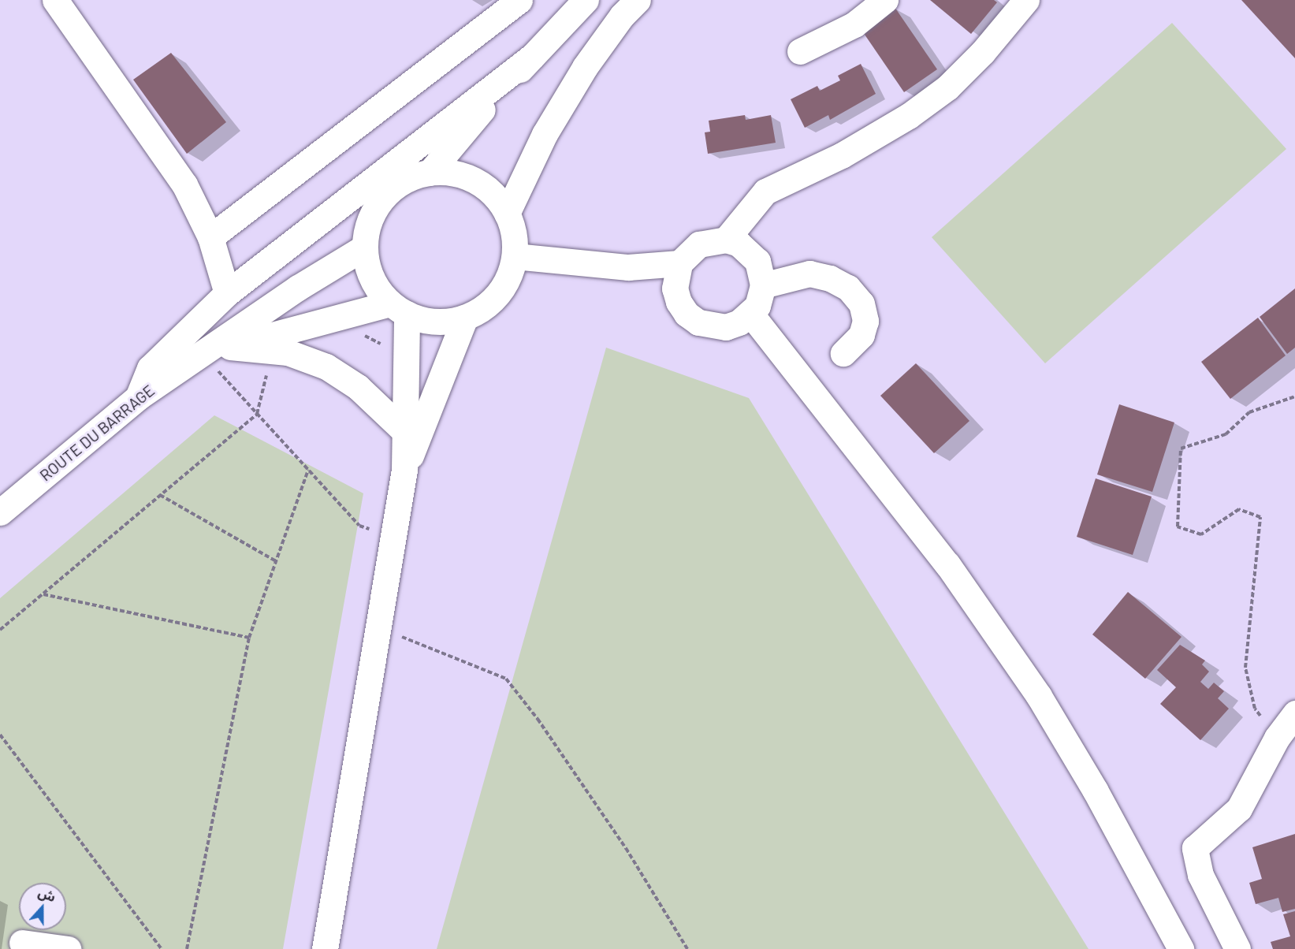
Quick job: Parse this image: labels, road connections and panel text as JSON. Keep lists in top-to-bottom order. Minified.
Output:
{"streets":{"main road":["ROUTE DU BARRAGE"]},"north":"top"}
